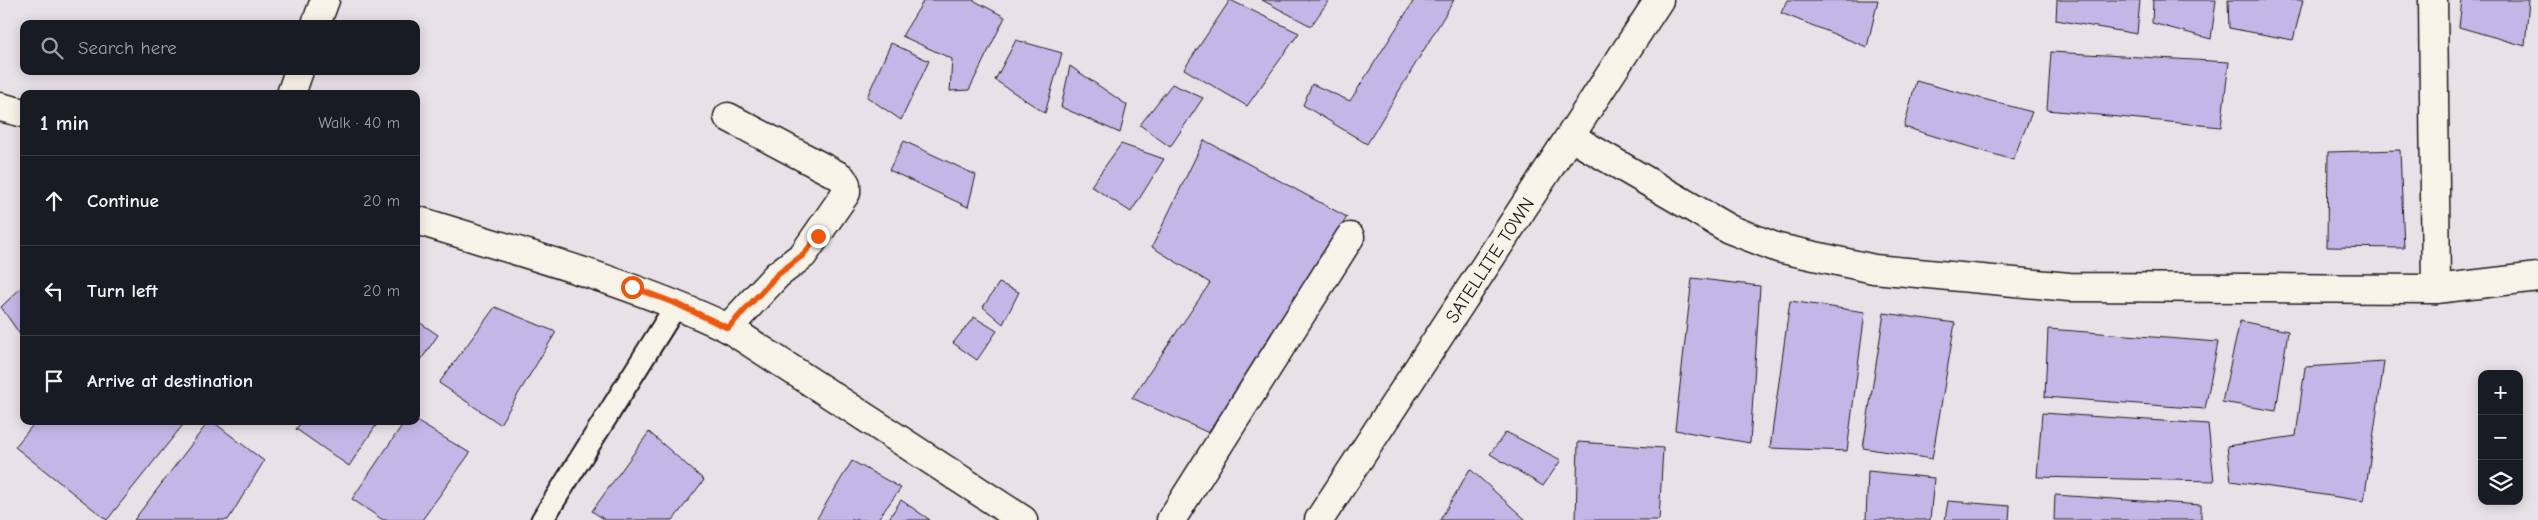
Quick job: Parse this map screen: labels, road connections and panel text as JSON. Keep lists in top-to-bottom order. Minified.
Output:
{"streets":{"street":["SATELLITE TOWN"]},"page":{"search":"Search here","heading":["1 min","Walk · 40 m"],"list":[["Continue","20 m"],["Turn left","20 m"],"Arrive at destination"],"map_buttons":["+","−"]}}
